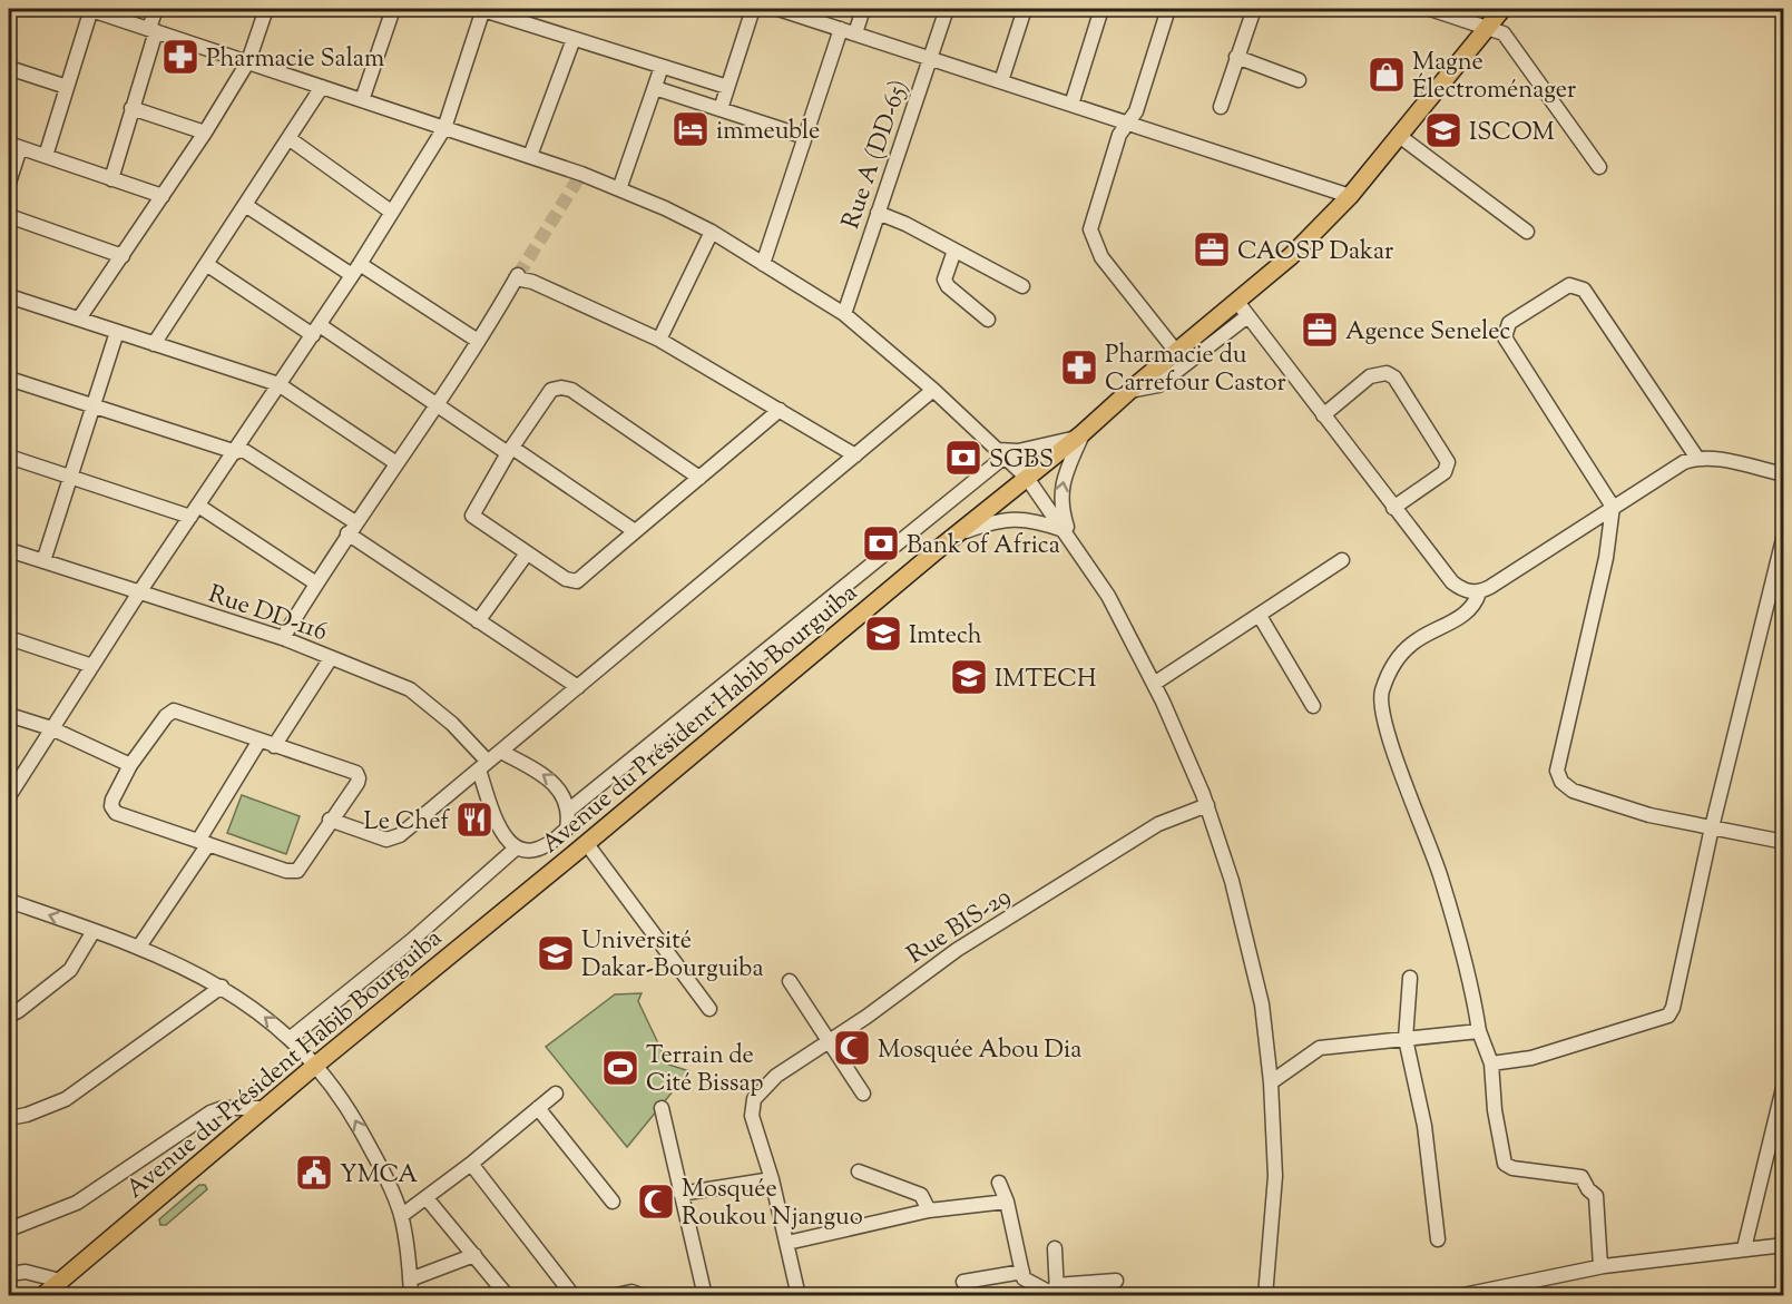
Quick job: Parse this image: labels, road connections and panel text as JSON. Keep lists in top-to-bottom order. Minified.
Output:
{"streets":{"main road":["Avenue du Président Habib Bourguiba"],"street":["Rue A (DD-65)","Rue DD-116","Rue BIS-29"]},"places":{"pharmacy":["Pharmacie Salam","Pharmacie du Carrefour Castor"],"shop":["Magne Électroménager"],"hotel":["immeuble"],"school or university":["ISCOM","Imtech","IMTECH","Université Dakar-Bourguiba"],"office":["CAOSP Dakar","Agence Senelec"],"bank":["SGBS","Bank of Africa"],"restaurant":["Le Chef"],"mosque":["Mosquée Abou Dia","Mosquée Roukou Njanguo"],"sports":["Terrain de Cité Bissap"],"public building":["YMCA"]}}
